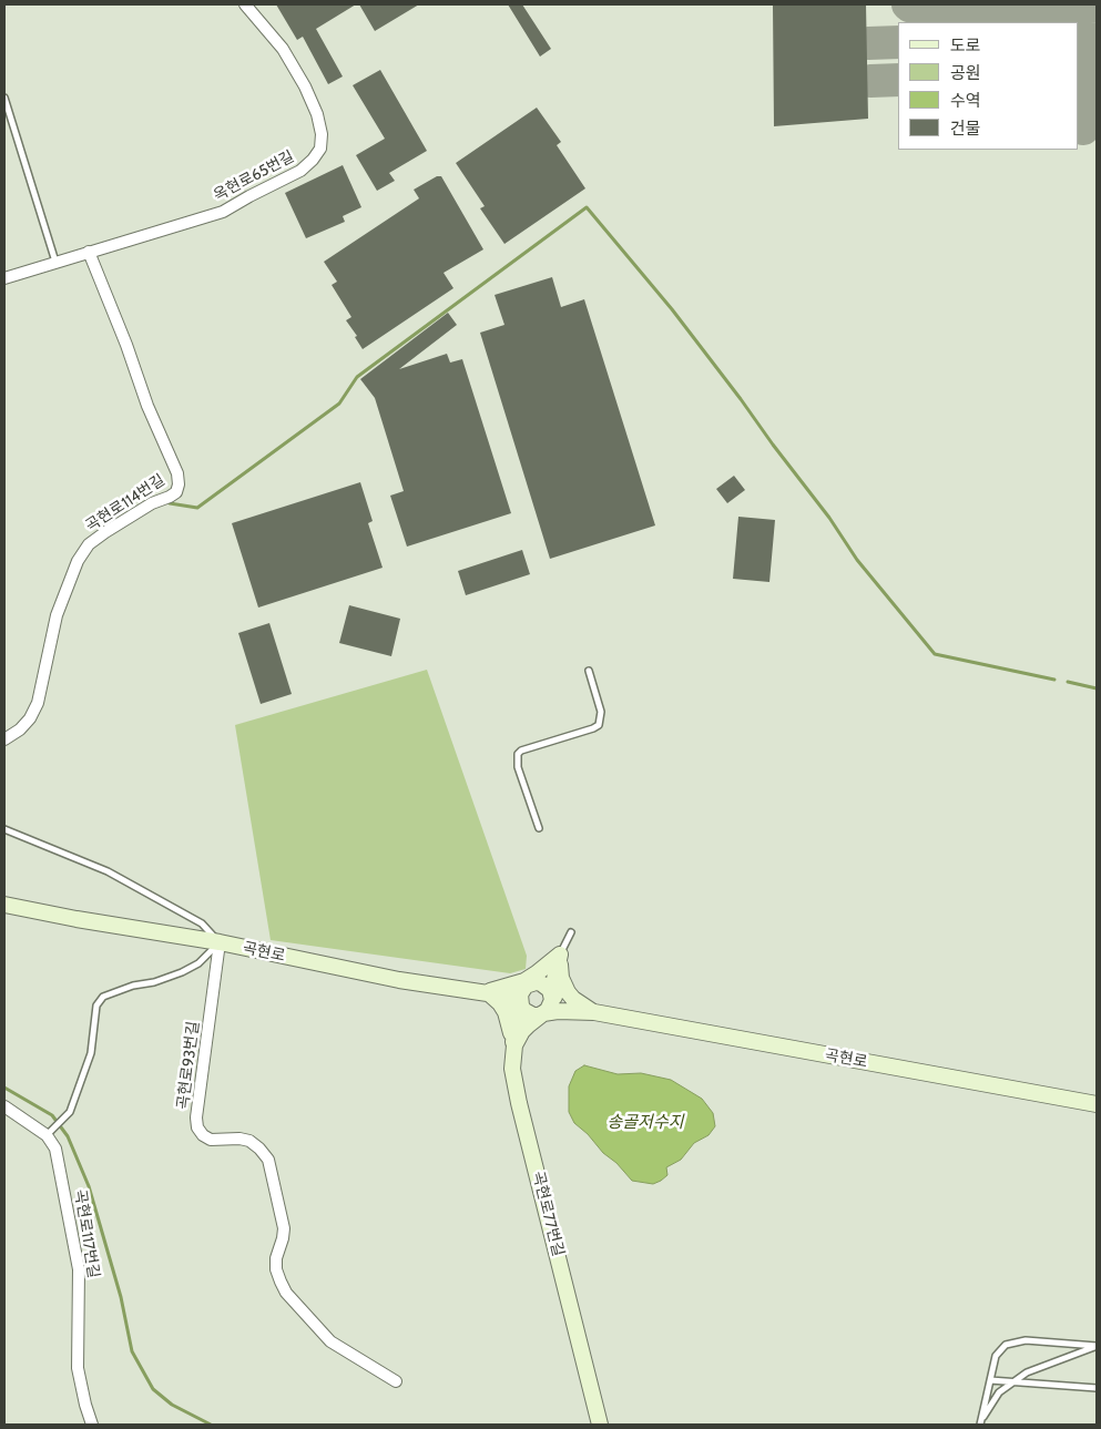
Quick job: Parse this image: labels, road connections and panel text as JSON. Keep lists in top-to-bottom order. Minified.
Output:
{"streets":{"main road":["곡현로","곡현로77번길"],"street":["옥현로65번길","곡현로114번길","곡현로93번길","곡현로117번길"]},"crossings":[["옥현로65번길","곡현로114번길"],["곡현로","곡현로93번길"]],"water":["송골저수지"],"legend":["도로","공원","수역","건물"]}
